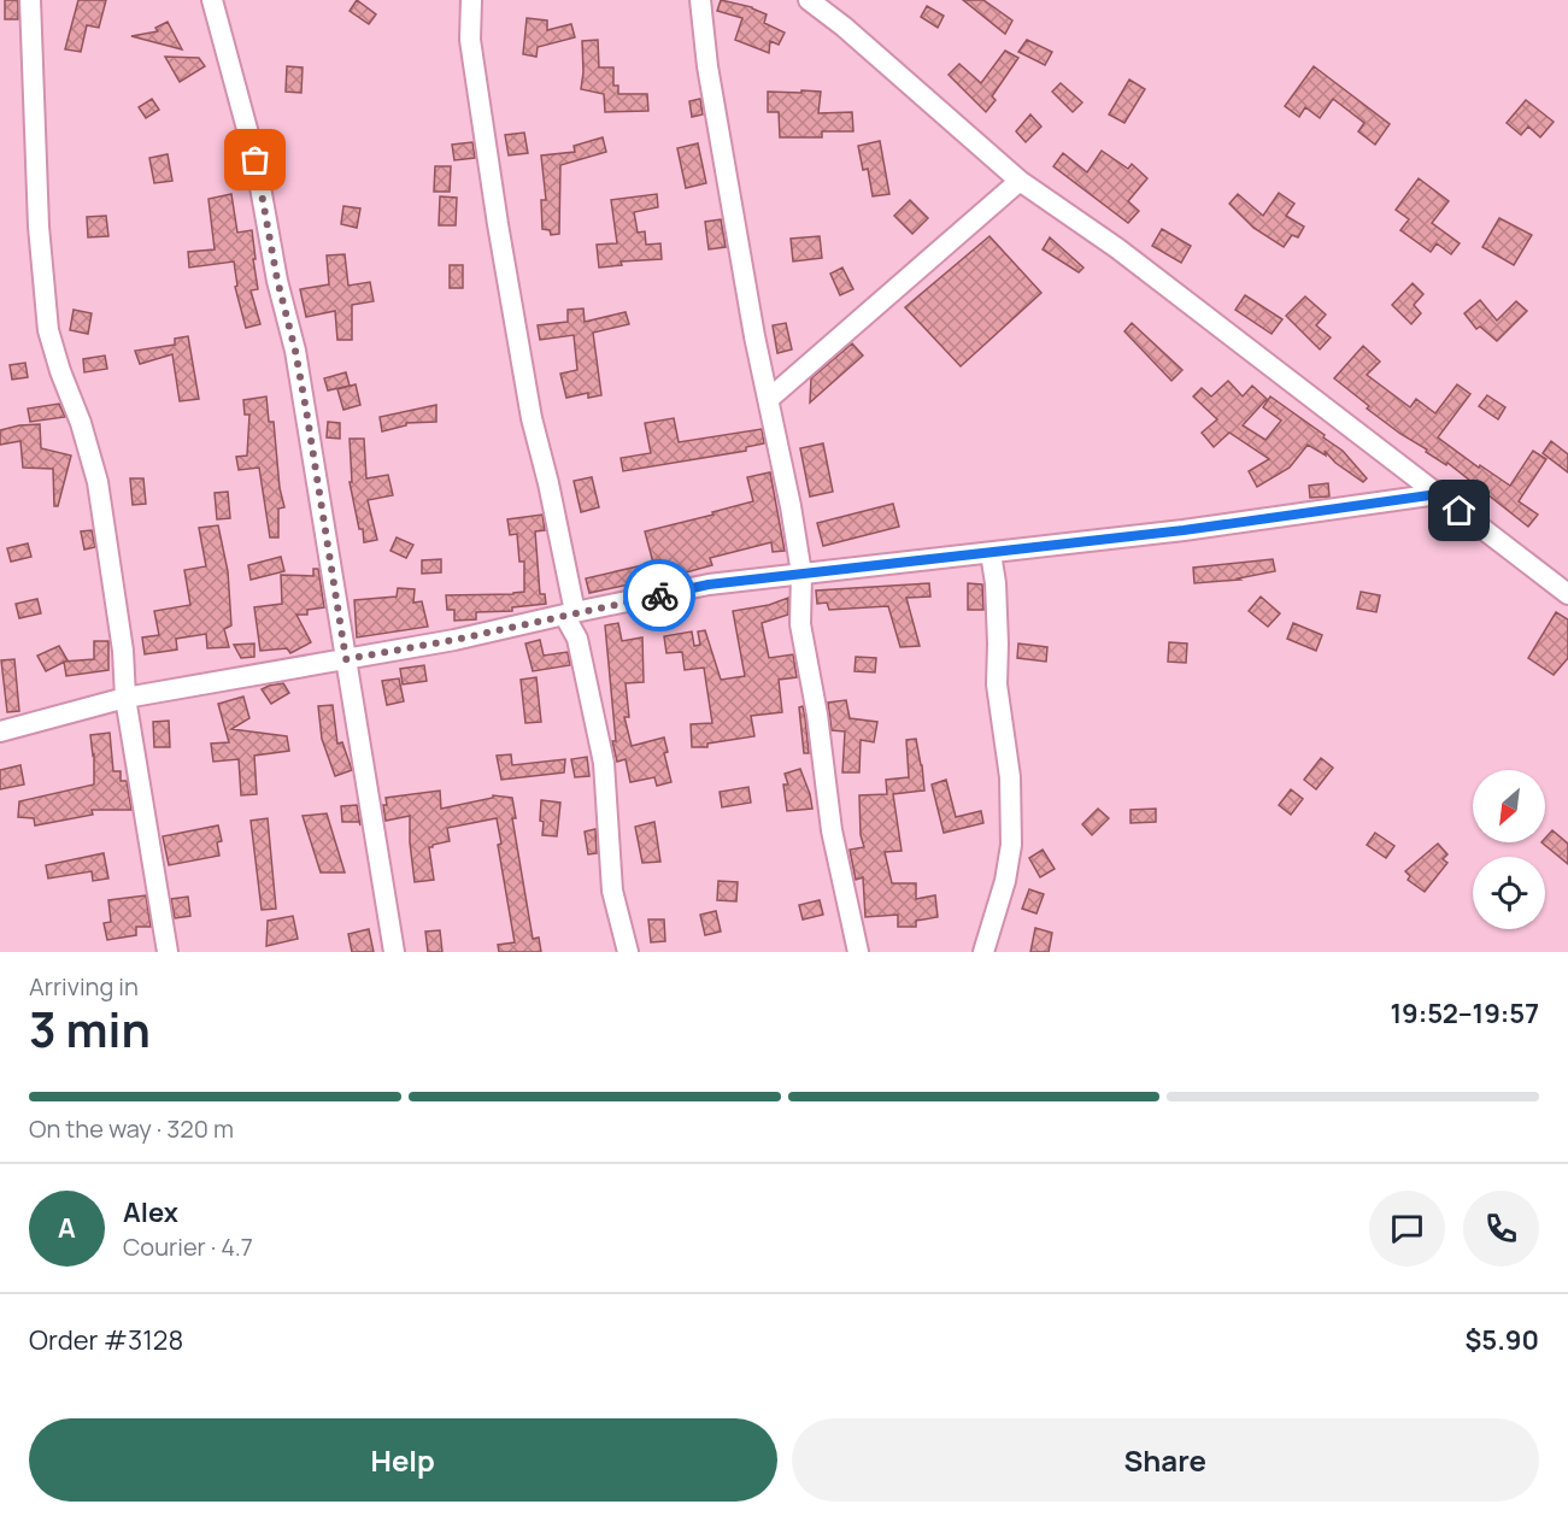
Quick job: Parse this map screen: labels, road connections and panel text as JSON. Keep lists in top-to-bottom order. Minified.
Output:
{"north":"bottom left","page":{"heading":["3 min","Arriving in","19:52–19:57"],"panel":["Alex","Courier · 4.7","Order #3128","$5.90"],"bar":"On the way · 320 m","round":"A","buttons":["Help","Share"]}}
